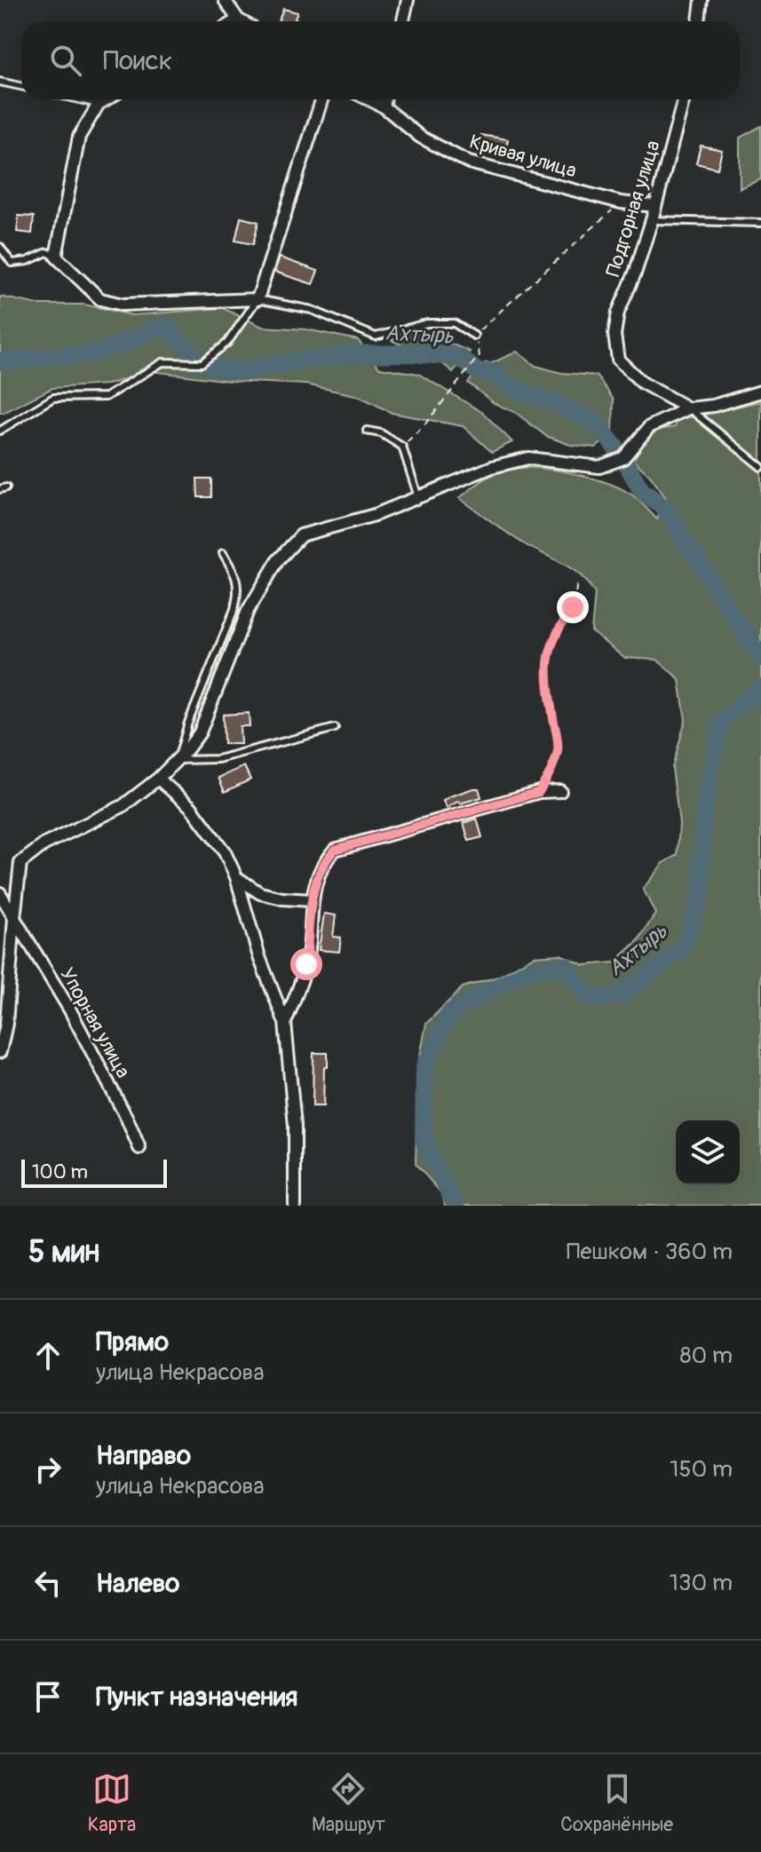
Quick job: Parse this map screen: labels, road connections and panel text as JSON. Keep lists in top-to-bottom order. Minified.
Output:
{"streets":{"street":["Кривая улица","Подгорная улица","Упорная улица"]},"crossings":[["Кривая улица","Подгорная улица"]],"water":["Ахтырь"],"scale_bar":"100 m","page":{"search":"Поиск","scale":"100 m","heading":["5 мин","Пешком · 360 m"],"list":[["Прямо","улица Некрасова","80 m"],["Направо","улица Некрасова","150 m"],["Налево","130 m"],"Пункт назначения"],"nav":["Карта","Маршрут","Сохранённые"]}}
